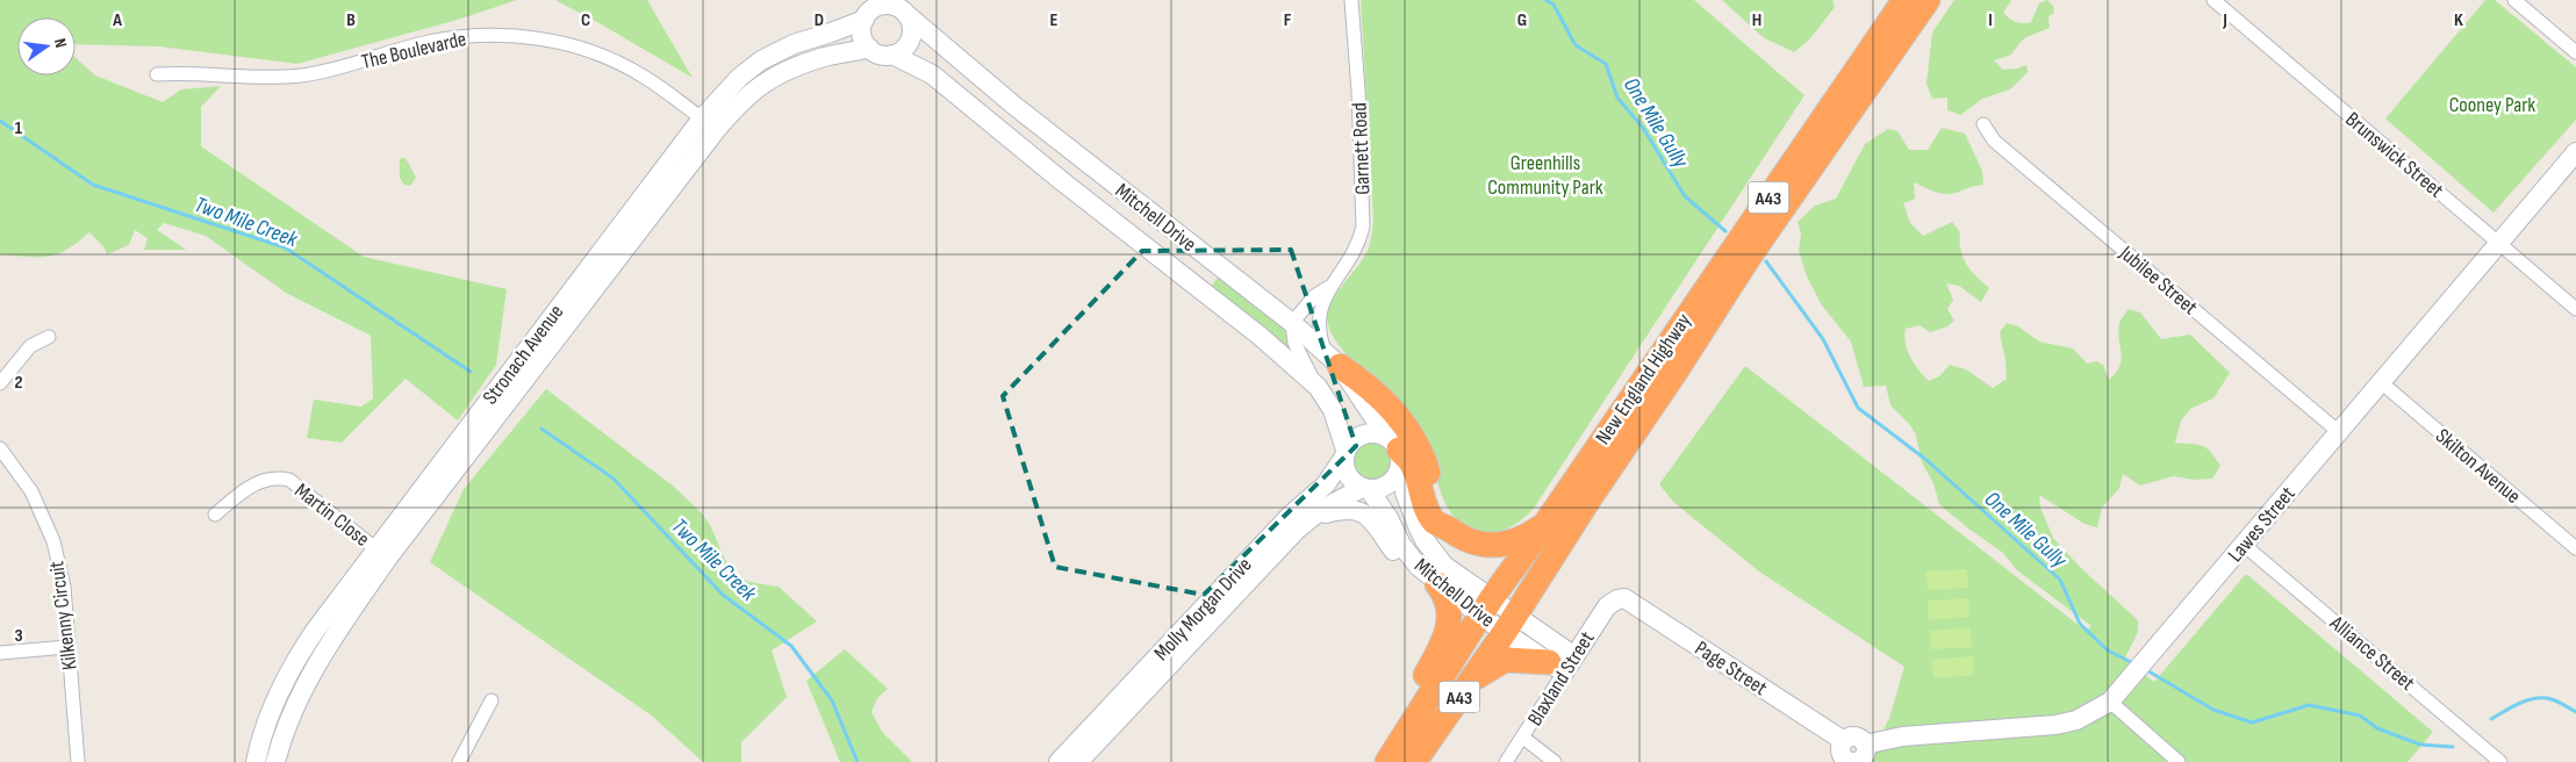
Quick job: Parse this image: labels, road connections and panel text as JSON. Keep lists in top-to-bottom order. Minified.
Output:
{"streets":{"highway":["A43","New England Highway"],"street":["The Boulevarde","Garnett Road","Brunswick Street","Mitchell Drive","Jubilee Street","Stronach Avenue","Skilton Avenue","Martin Close","Lawes Street","Molly Morgan Drive","Kilkenny Circuit","Alliance Street","Page Street","Blaxland Street"]},"crossings":[["The Boulevarde","Stronach Avenue"],["Garnett Road","Mitchell Drive"],["Brunswick Street","Lawes Street"],["Mitchell Drive","Stronach Avenue"],["Mitchell Drive","New England Highway"],["Mitchell Drive","Molly Morgan Drive"],["Mitchell Drive","Blaxland Street"],["Jubilee Street","Lawes Street"],["Stronach Avenue","Martin Close"],["Skilton Avenue","Lawes Street"],["Lawes Street","Alliance Street"],["Lawes Street","Page Street"],["Page Street","Blaxland Street"]],"water":["One Mile Gully","Two Mile Creek"],"parks":["Cooney Park","Greenhills Community Park"],"north":"right","grid":{"columns":["A","B","C","D","E","F","G","H","I","J","K"],"rows":["1","2","3"]}}
